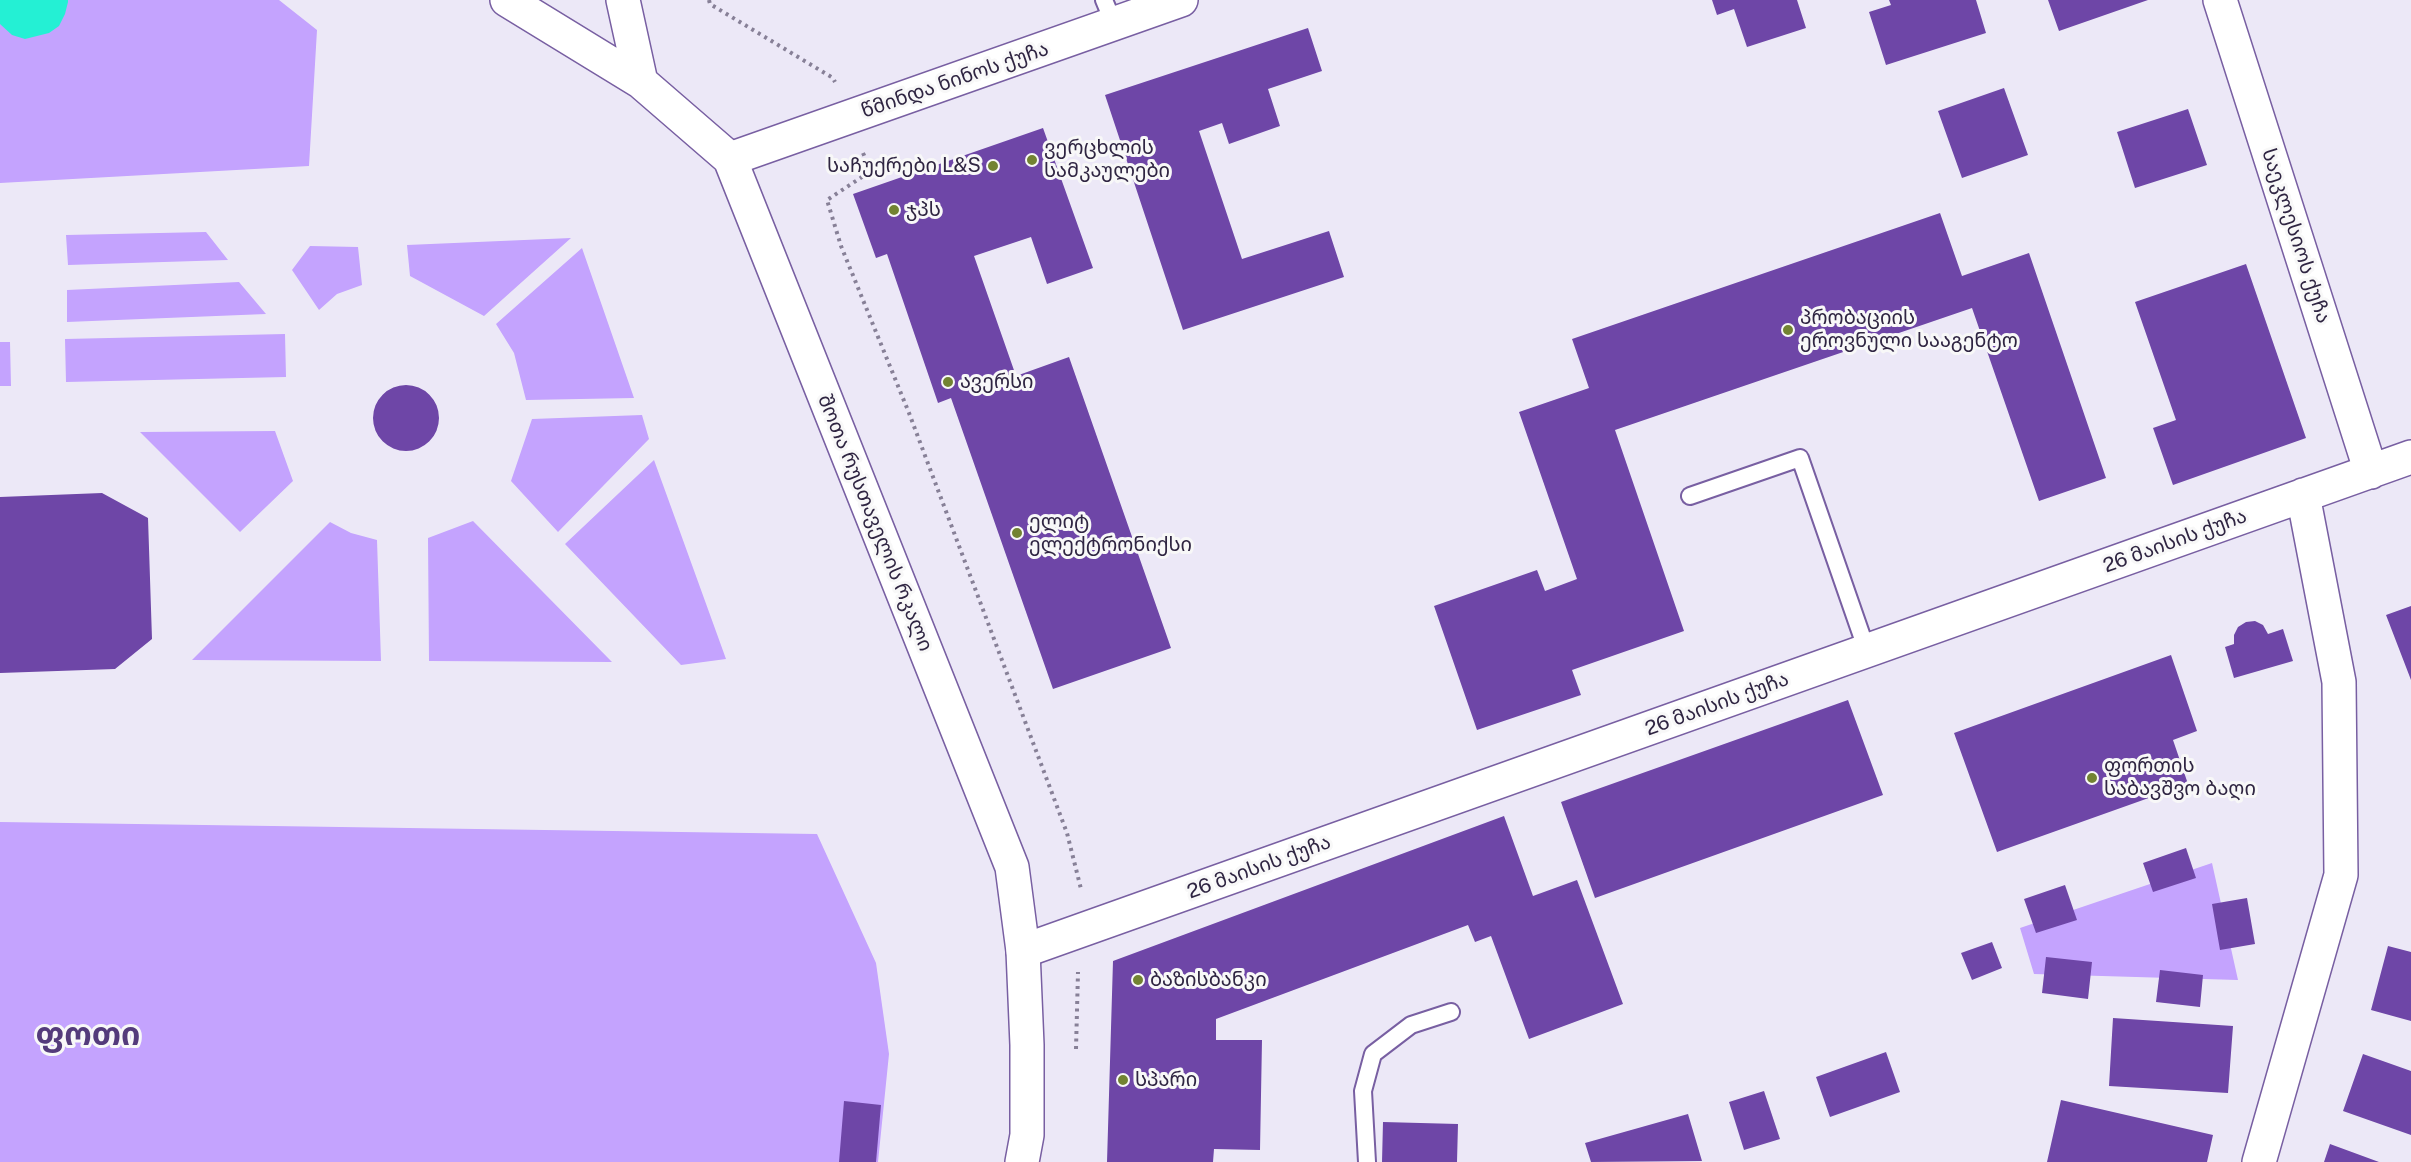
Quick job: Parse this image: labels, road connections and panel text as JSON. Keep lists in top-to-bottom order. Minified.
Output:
{"streets":{"street":["წმინდა ნინოს ქუჩა","საეკლესიოს ქუჩა","შოთა რუსთაველის რკალი","26 მაისის ქუჩა"]},"crossings":[["წმინდა ნინოს ქუჩა","შოთა რუსთაველის რკალი"],["საეკლესიოს ქუჩა","26 მაისის ქუჩა"],["შოთა რუსთაველის რკალი","26 მაისის ქუჩა"]],"districts":["ფოთი"],"places":["ვერცხლის სამკაულები","საჩუქრები L&S","ჯპს","პრობაციის ეროვნული სააგენტო","ავერსი","ელიტ ელექტრონიქსი","ფორთის საბავშვო ბაღი","ბაზისბანკი","სპარი"]}
